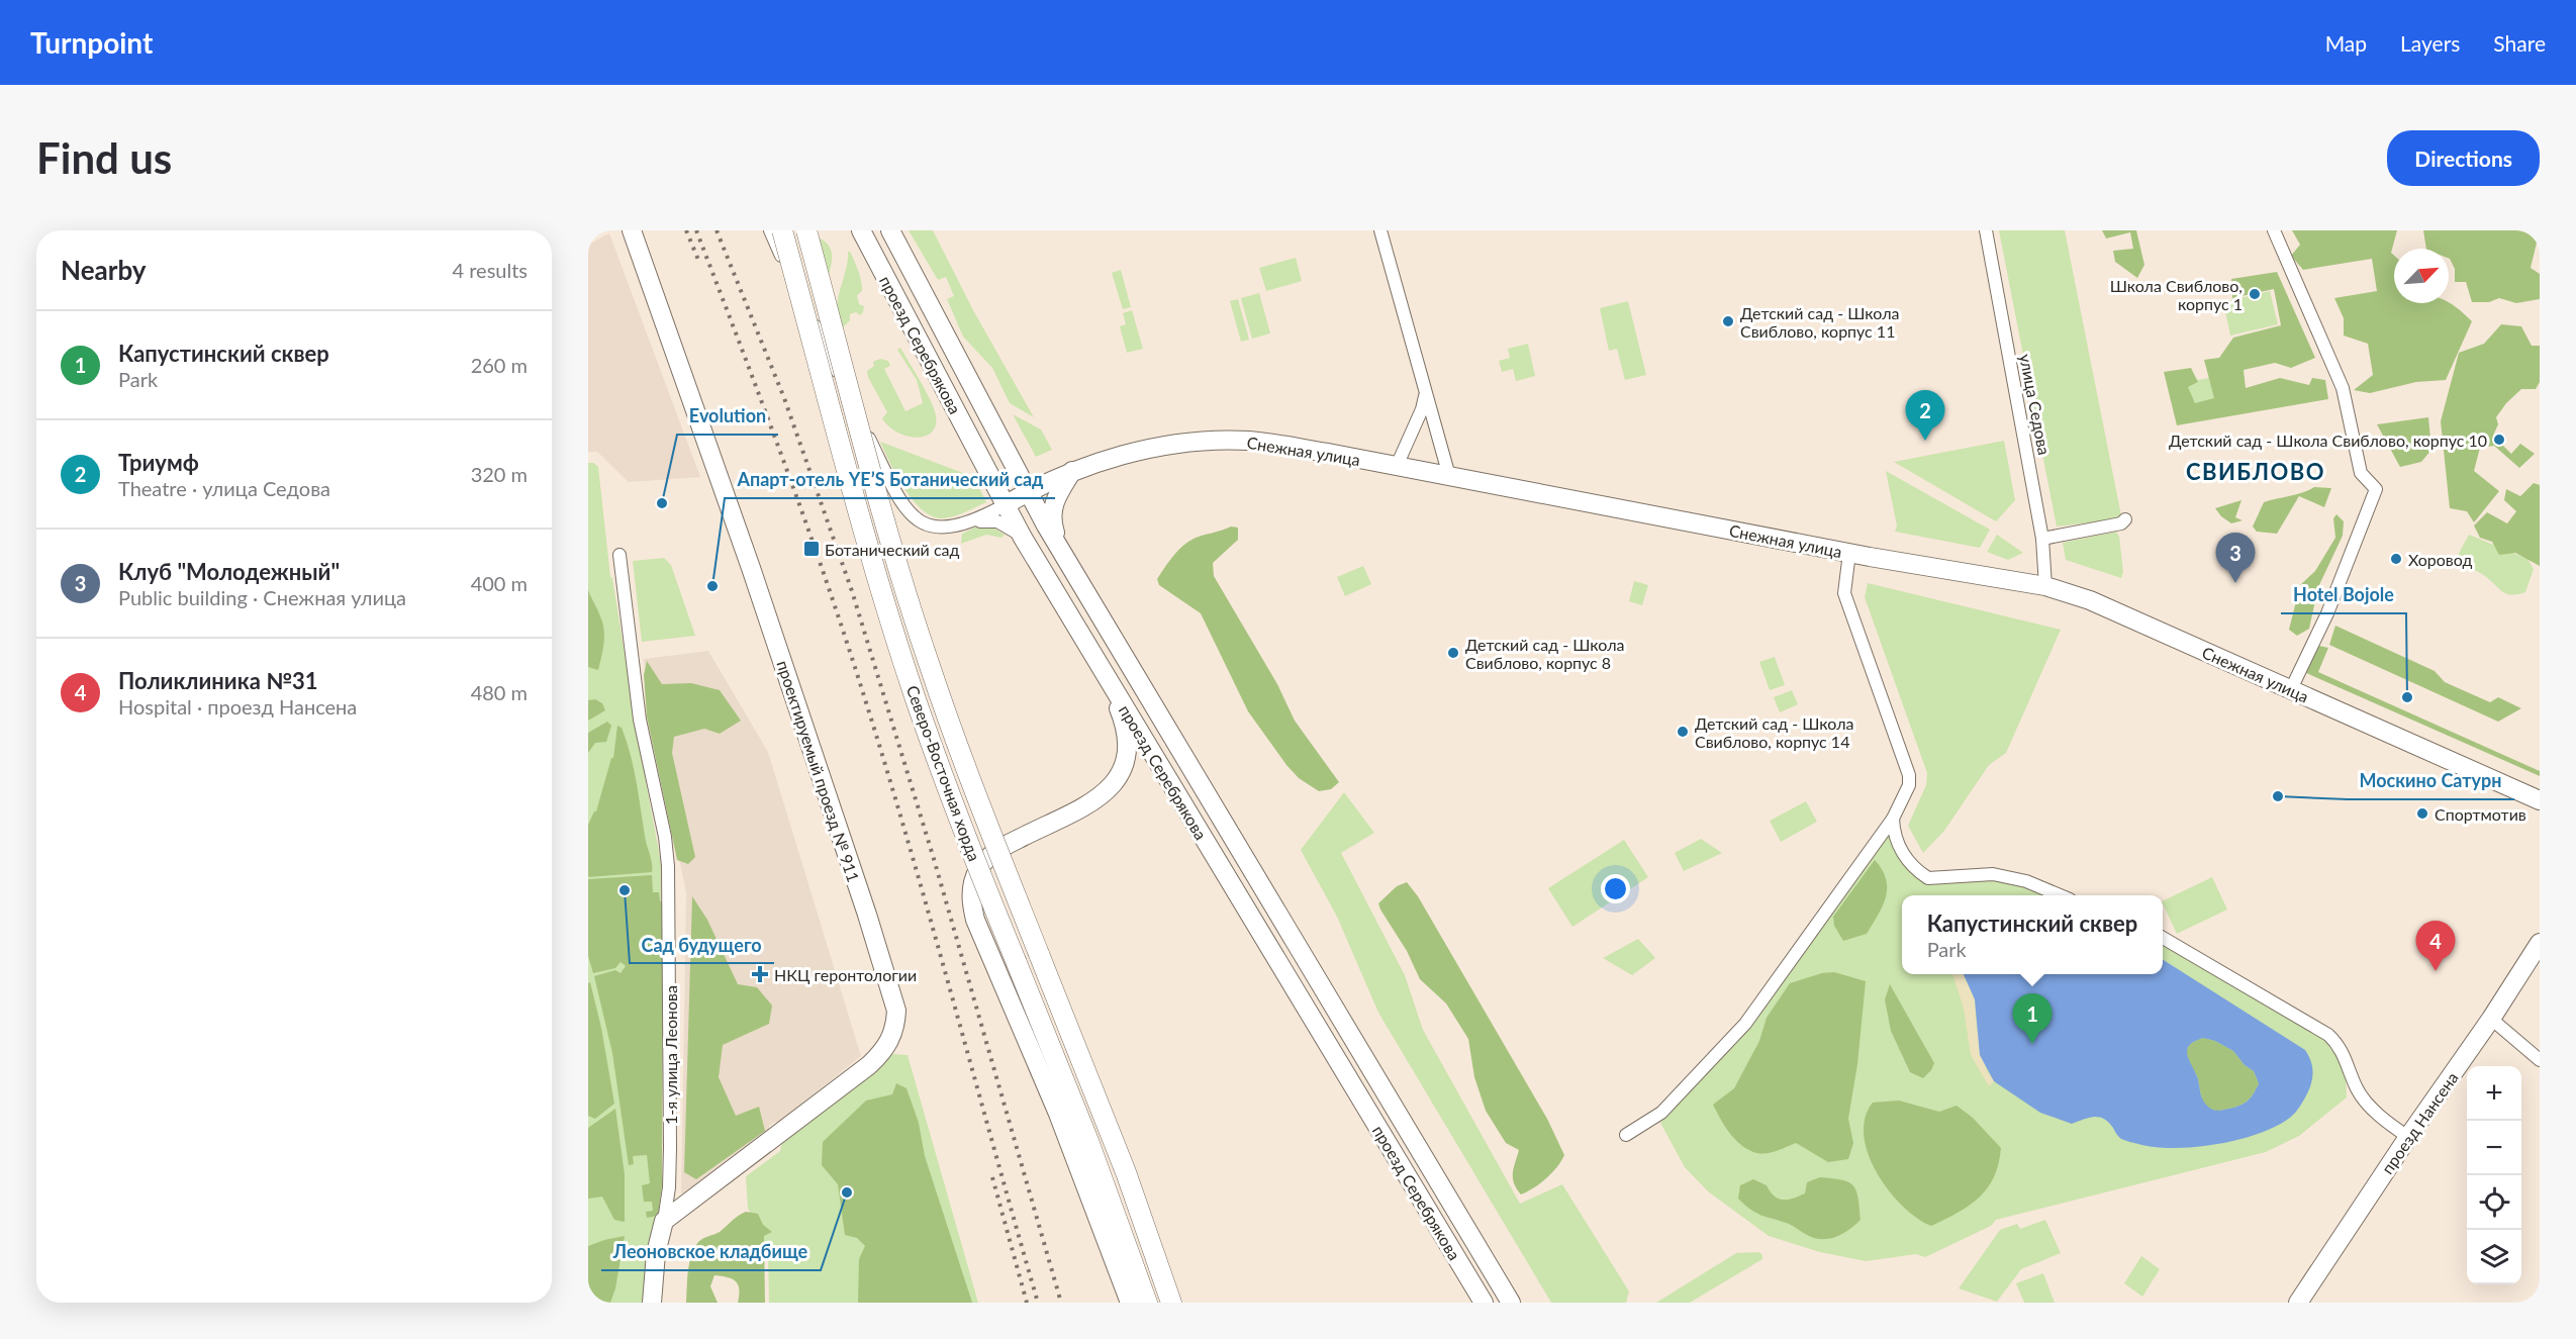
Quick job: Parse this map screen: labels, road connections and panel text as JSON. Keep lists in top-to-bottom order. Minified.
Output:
{"streets":{"main road":["проезд Серебрякова","Снежная улица","проектируемый проезд № 911","Северо-Восточная хорда","1-я улица Леонова","проезд Нансена"],"street":["улица Седова"]},"crossings":[["проезд Серебрякова","Снежная улица"],["улица Седова","Снежная улица"],["проектируемый проезд № 911","1-я улица Леонова"]],"districts":["СВИБЛОВО"],"places":{"other":["Школа Свиблово, корпус 1","Детский сад - Школа Свиблово, корпус 11","Детский сад - Школа Свиблово, корпус 10","Evolution","Хоровод","Апарт-отель YE’S Ботанический сад","Детский сад - Школа Свиблово, корпус 8","Hotel Bojole","Детский сад - Школа Свиблово, корпус 14","Москино Сатурн","Спортмотив","Сад будущего","Леоновское кладбище"],"transit":["Ботанический сад"],"health":["НКЦ геронтологии"]},"north":"top right","page":{"header":"Turnpoint","nav":["Map","Layers","Share"],"buttons":"Directions","title":"Find us","heading":["Nearby","4 results"],"list":[{"mark":"1","name":"Капустинский сквер","note":"Park","value":"260 m"},{"mark":"2","name":"Триумф","note":"Theatre · улица Седова","value":"320 m"},{"mark":"3","name":"Клуб \"Молодежный\"","note":"Public building · Снежная улица","value":"400 m"},{"mark":"4","name":"Поликлиника №31","note":"Hospital · проезд Нансена","value":"480 m"}],"pins":["2","3","4","1"],"popup":["Капустинский сквер","Park"],"map_buttons":["+","−"]}}
